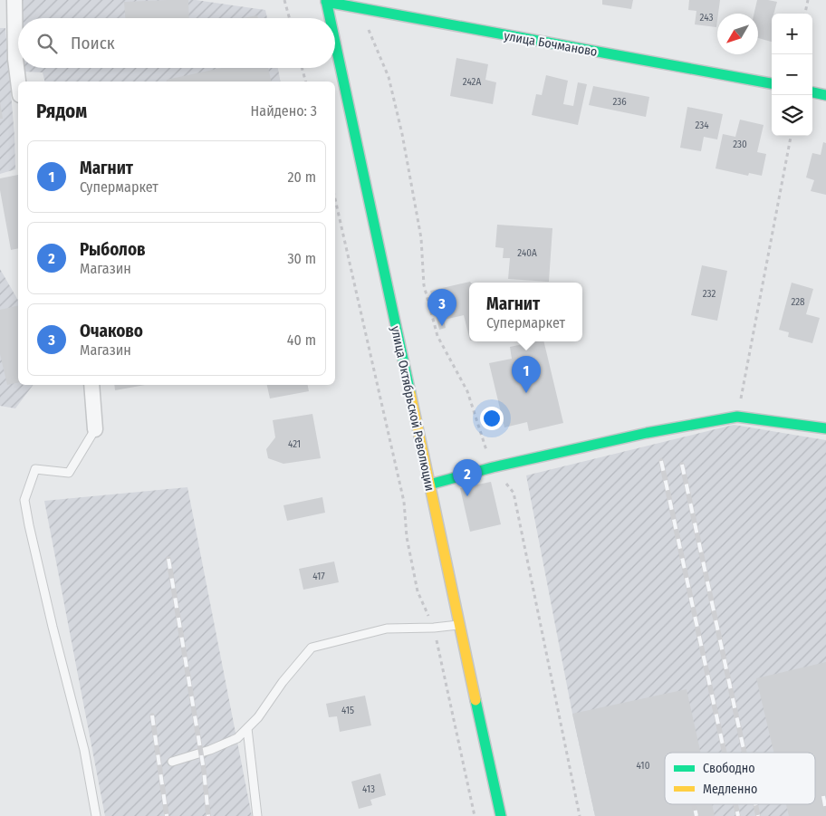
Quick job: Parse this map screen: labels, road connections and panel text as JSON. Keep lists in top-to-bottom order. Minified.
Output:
{"streets":{"main road":["улица Бочманово","улица Октябрьской Революции"]},"crossings":[["улица Бочманово","улица Октябрьской Революции"]],"house_numbers":["243","242А","236","234","230","240А","232","228","421","417","415","410","413"],"legend":["Свободно","Медленно"],"north":"bottom left","page":{"map_buttons":["+","−"],"search":"Поиск","heading":["Рядом","Найдено: 3"],"list":[{"mark":"1","name":"Магнит","note":"Супермаркет","value":"20 m"},{"mark":"2","name":"Рыболов","note":"Магазин","value":"30 m"},{"mark":"3","name":"Очаково","note":"Магазин","value":"40 m"}],"popup":["Магнит","Супермаркет"],"pins":["3","1","2"]}}
